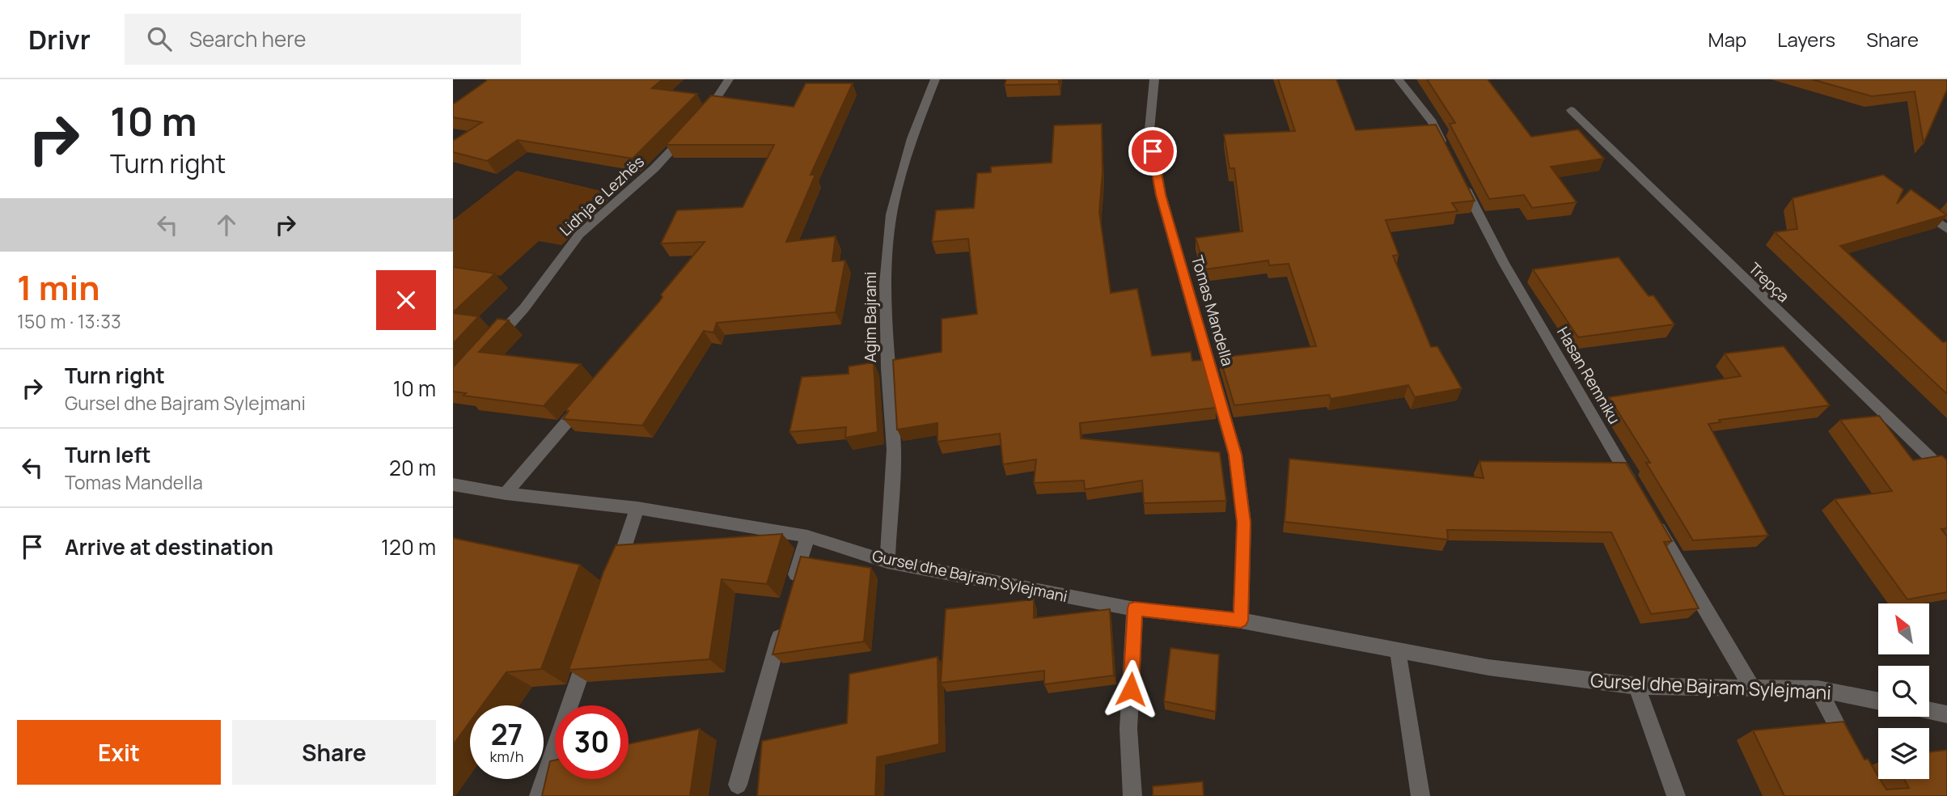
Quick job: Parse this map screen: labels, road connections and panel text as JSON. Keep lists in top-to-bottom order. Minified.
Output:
{"streets":{"street":["Lidhja e Lezhës","Trepça","Tomas Mandella","Agim Bajrami","Hasan Remniku","Gursel dhe Bajram Sylejmani"]},"crossings":[["Tomas Mandella","Gursel dhe Bajram Sylejmani"],["Agim Bajrami","Gursel dhe Bajram Sylejmani"]],"north":"top left","page":{"header":"Drivr","search":"Search here","nav":["Map","Layers","Share"],"turn":["10 m","Turn right"],"heading":["1 min","150 m · 13:33"],"list":[{"name":"Turn right","note":"Gursel dhe Bajram Sylejmani","value":"10 m"},{"name":"Turn left","note":"Tomas Mandella","value":"20 m"},{"name":"Arrive at destination","value":"120 m"}],"speed":"27 km/h","limit":"30","buttons":["Exit","Share"]}}
